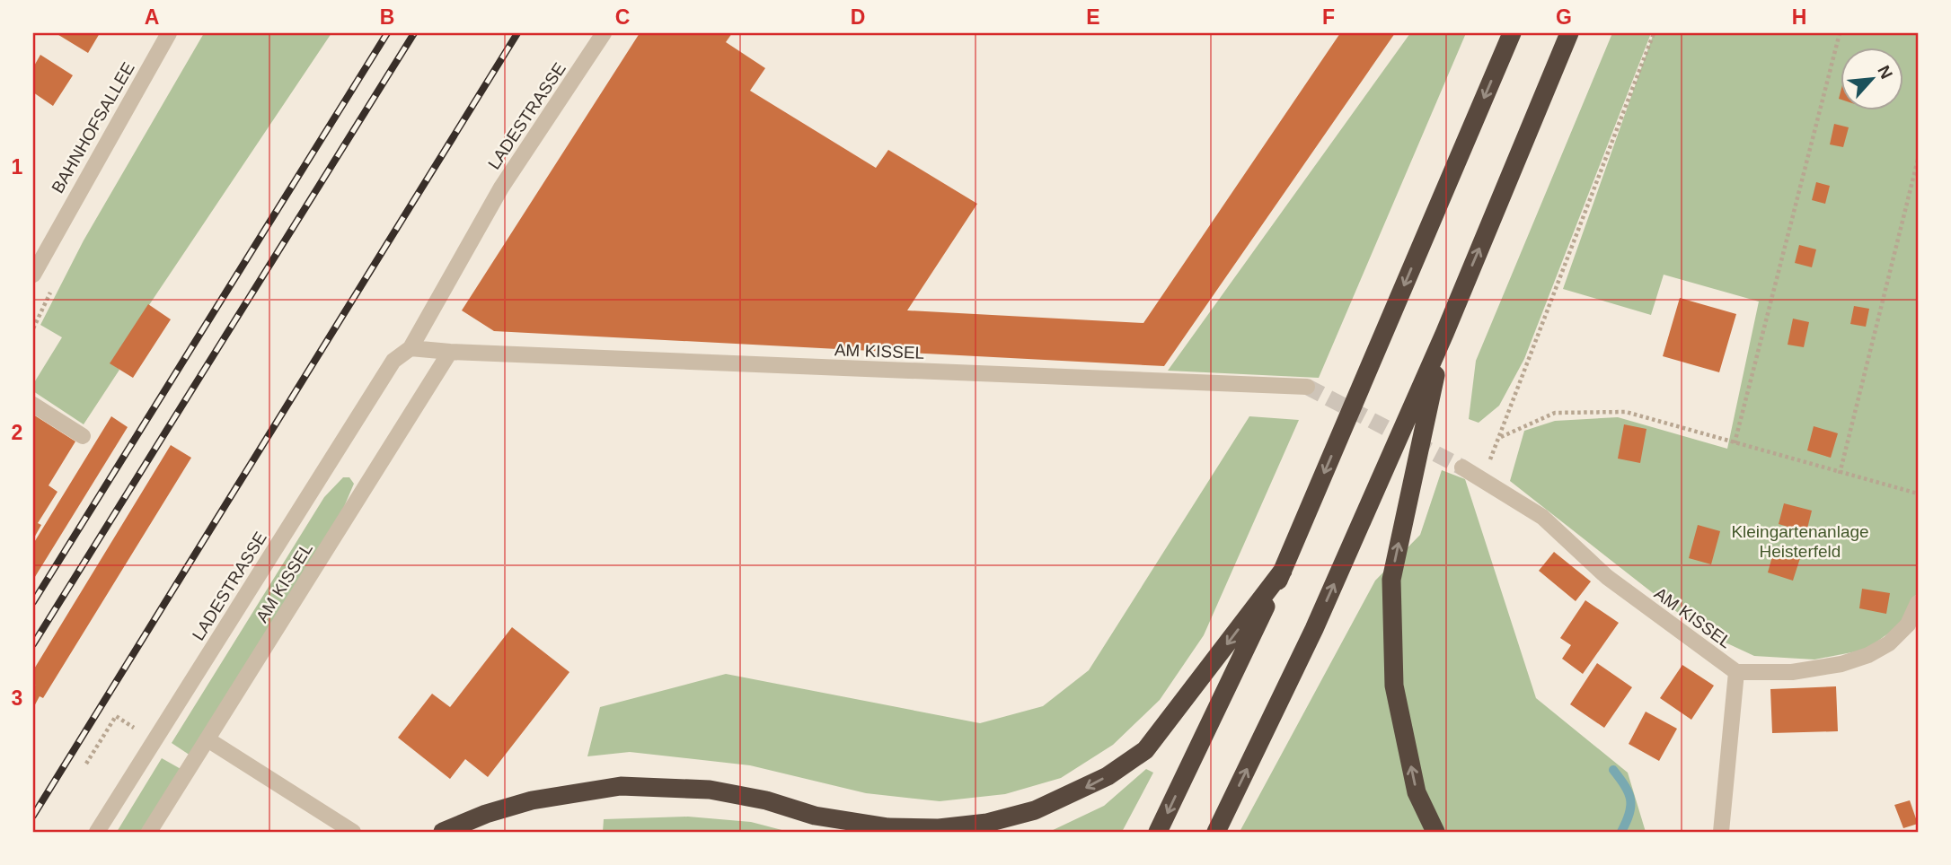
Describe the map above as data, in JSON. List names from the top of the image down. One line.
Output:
{"streets":{"street":["LADESTRASSE","BAHNHOFSALLEE","AM KISSEL"]},"crossings":[["LADESTRASSE","AM KISSEL"]],"parks":["Kleingartenanlage Heisterfeld"],"north":"top right","grid":{"columns":["A","B","C","D","E","F","G","H"],"rows":["1","2","3"]}}
